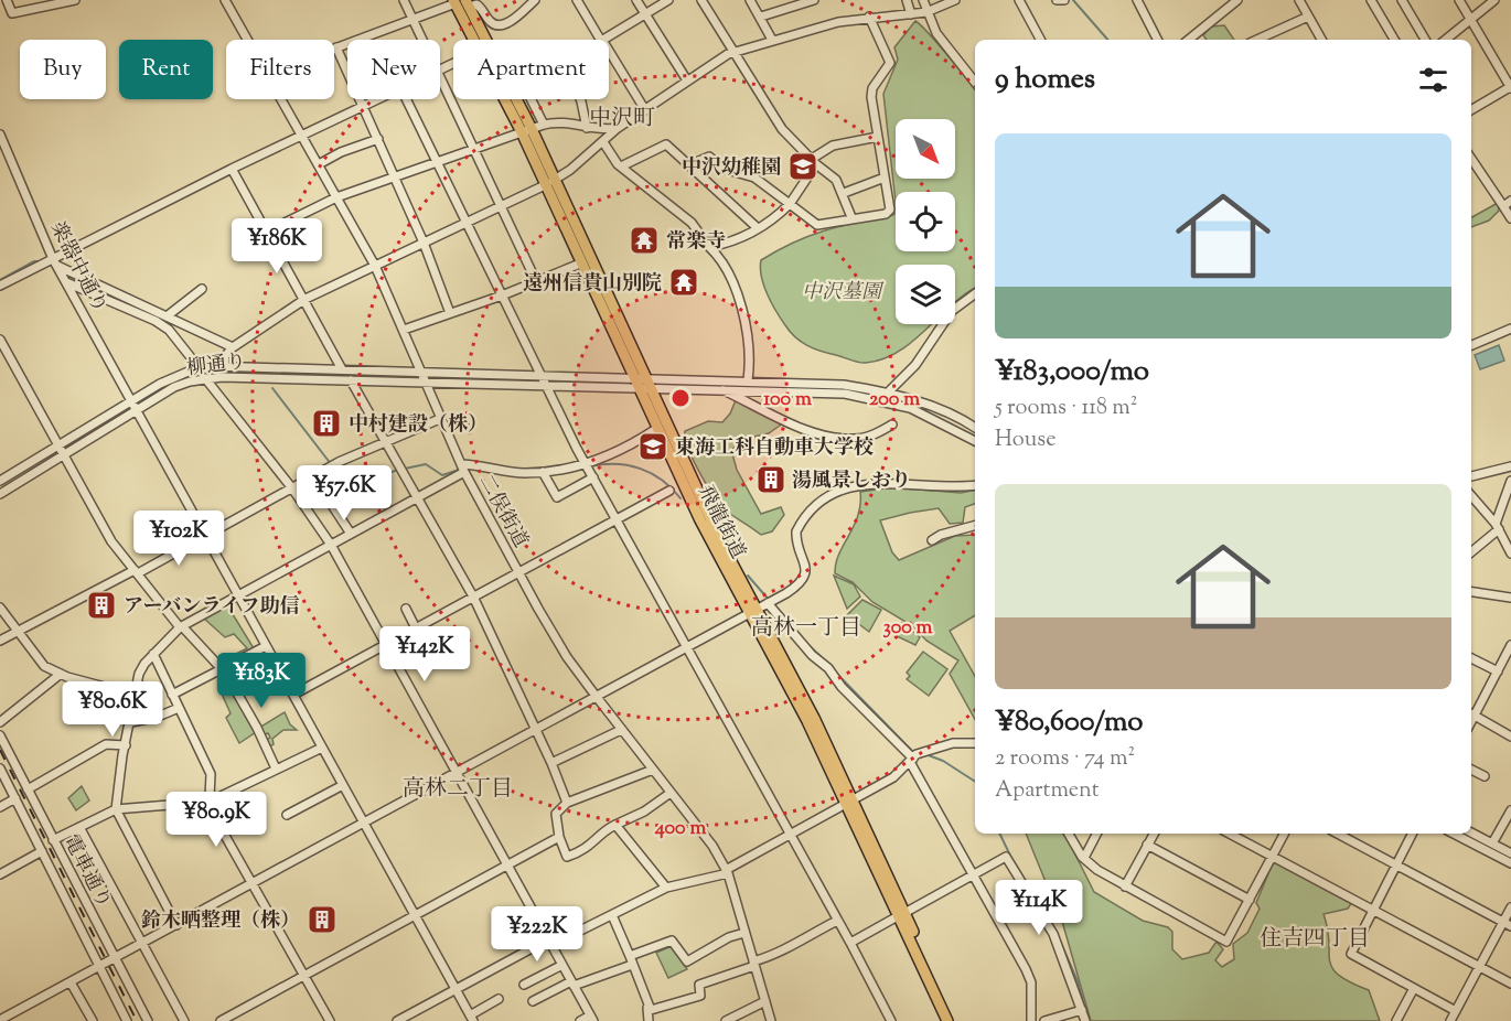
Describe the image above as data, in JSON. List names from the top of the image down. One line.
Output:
{"streets":{"highway":["飛龍街道"],"street":["楽器中通り","柳通り","二俣街道","電車通り"]},"crossings":[["楽器中通り","柳通り"],["柳通り","二俣街道"],["柳通り","飛龍街道"]],"districts":["中沢町","高林一丁目","高林二丁目","住吉四丁目"],"parks":["中沢墓園"],"places":{"school or university":["中沢幼稚園","東海工科自動車大学校"],"temple":["常楽寺","遠州信貴山別院"],"building":["中村建設（株）","湯風景しおり","アーバンライフ助信","鈴木晒整理（株）"]},"north":"bottom right","page":{"chip":["Buy","Rent","Filters","New","Apartment"],"heading":"9 homes","list":[{"name":"¥183,000/mo","note":"5 rooms · 118 m² · House"},{"name":"¥80,600/mo","note":"2 rooms · 74 m² · Apartment"}],"price":["¥186K","¥57.6K","¥102K","¥142K","¥183K","¥80.6K","¥80.9K","¥114K","¥222K"]},"rings":["100 m","200 m","300 m","400 m"]}
